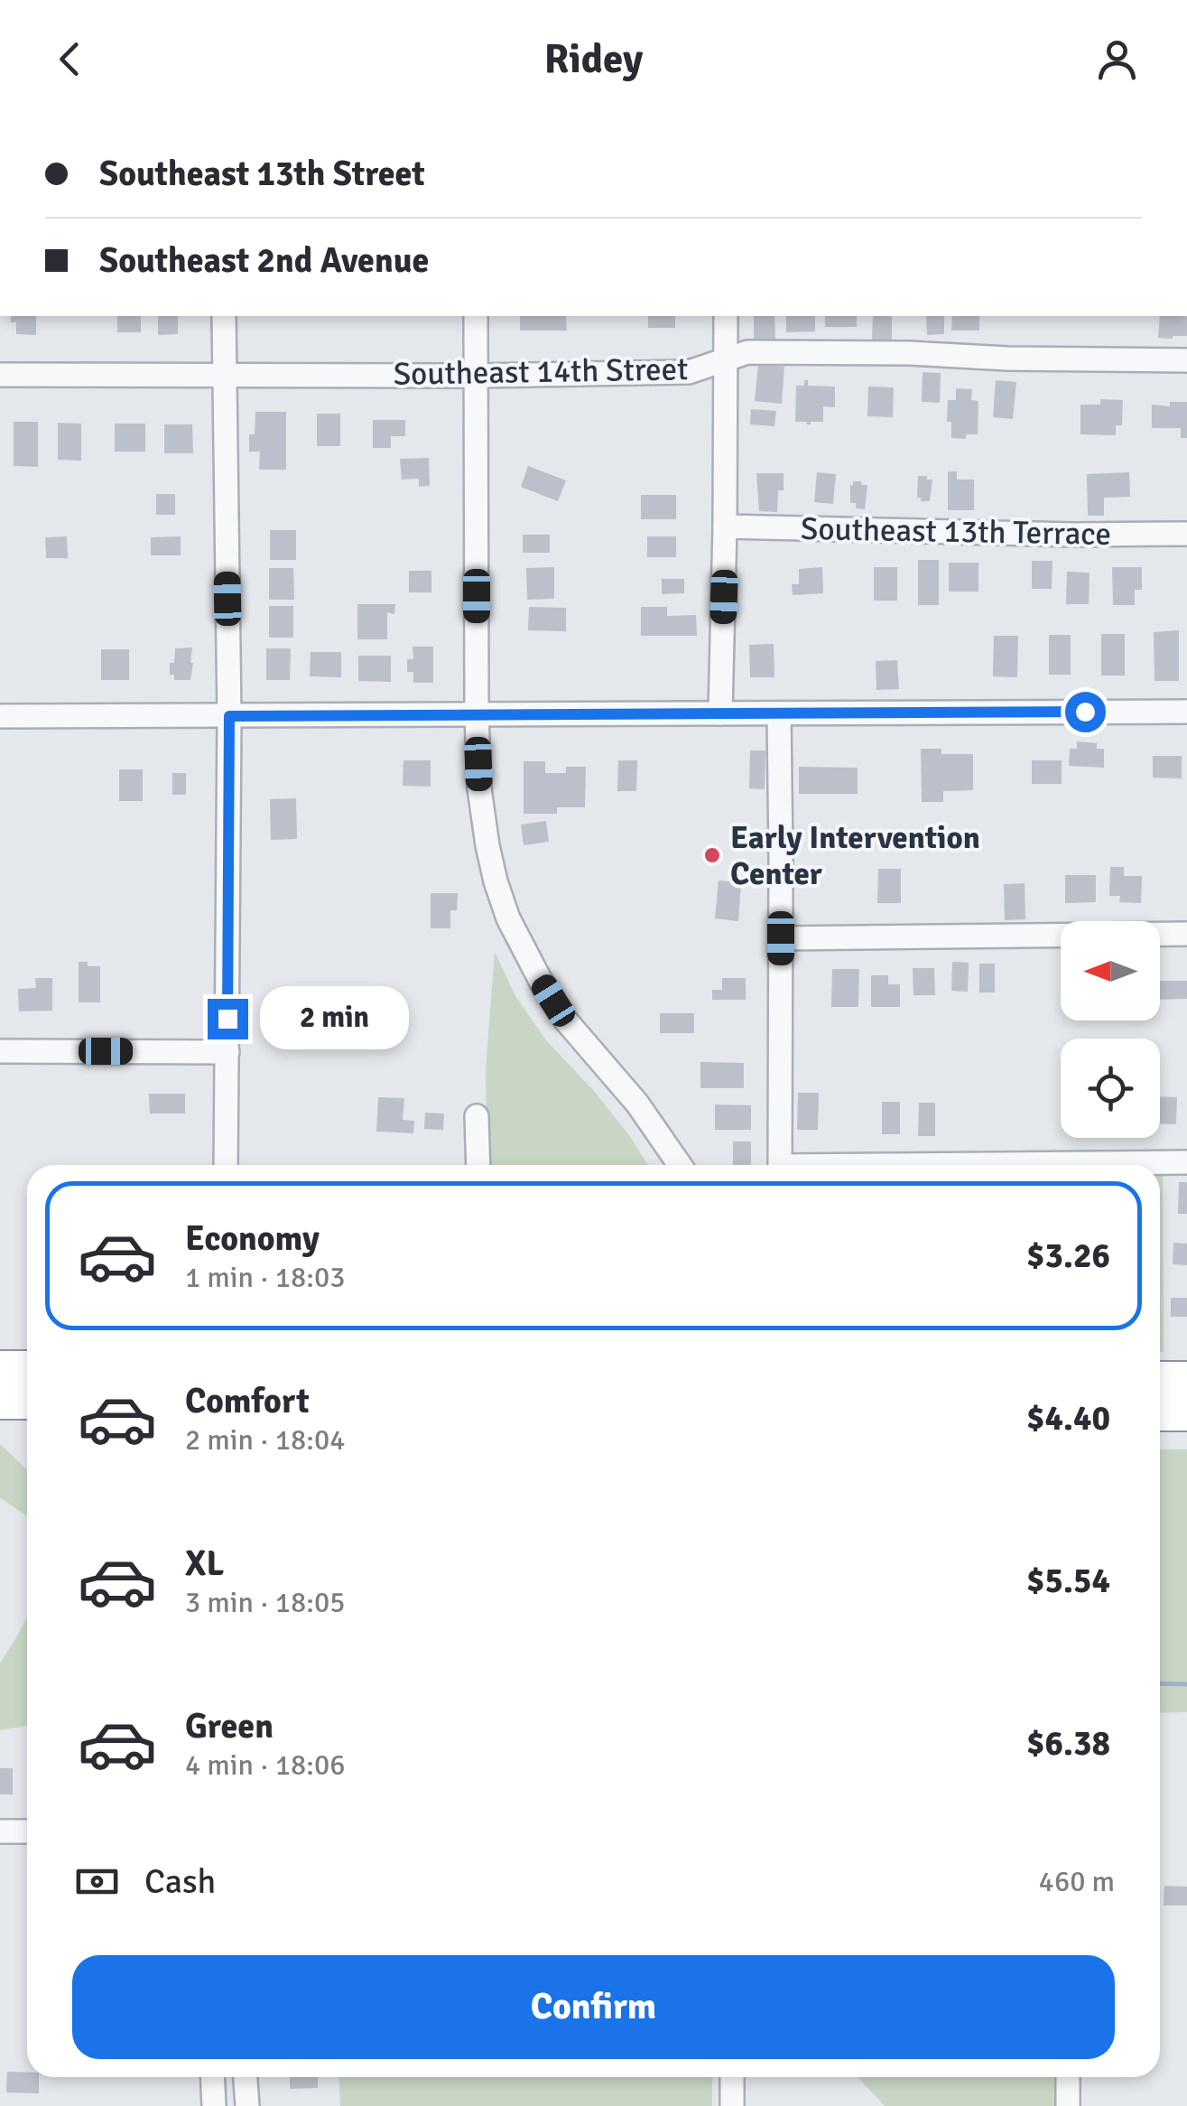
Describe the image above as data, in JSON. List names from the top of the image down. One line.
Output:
{"streets":{"street":["Southeast 14th Street","Southeast 13th Terrace"]},"places":["Early Intervention Center"],"north":"left","page":{"header":"Ridey","banner":["Southeast 13th Street","Southeast 2nd Avenue"],"bubble":"2 min","list":[{"name":"Economy","note":"1 min · 18:03","value":"$3.26"},{"name":"Comfort","note":"2 min · 18:04","value":"$4.40"},{"name":"XL","note":"3 min · 18:05","value":"$5.54"},{"name":"Green","note":"4 min · 18:06","value":"$6.38"}],"pay":["Cash","460 m"],"buttons":"Confirm"}}
